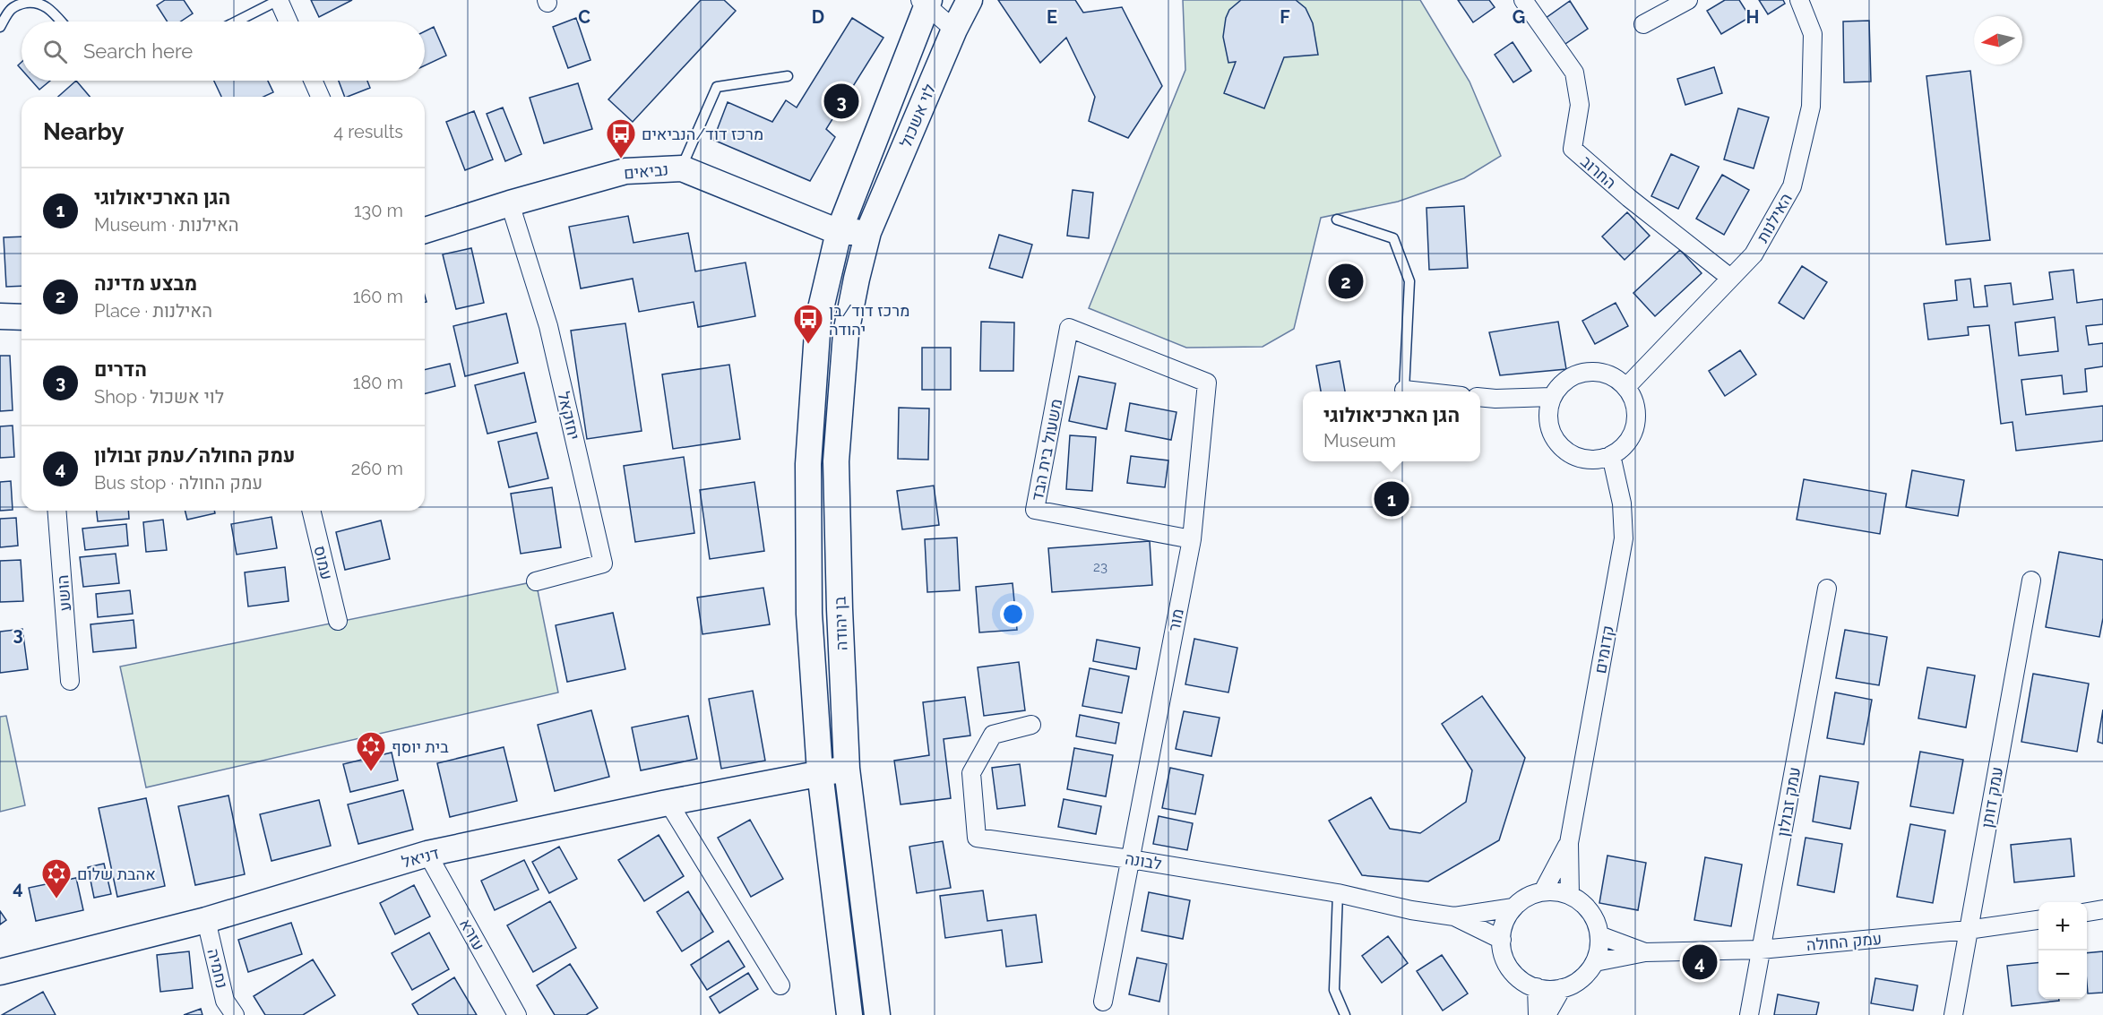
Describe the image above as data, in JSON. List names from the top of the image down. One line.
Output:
{"streets":{"street":["לוי אשכול","נביאים","החרוב","האילנות","יחזקאל","משעול בית הבד","עמוס","הושע","מור","בן יהודה","קדומים","עמק דותן","עמק זבולון","דניאל","לבונה","עזרא","עמק החולה","נחמיה"]},"crossings":[["לוי אשכול","נביאים"],["לוי אשכול","בן יהודה"],["נביאים","יחזקאל"],["נביאים","בן יהודה"],["החרוב","האילנות"],["האילנות","קדומים"],["משעול בית הבד","מור"],["מור","לבונה"],["בן יהודה","דניאל"],["קדומים","לבונה"],["קדומים","עמק החולה"],["עמק דותן","עמק החולה"],["עמק זבולון","עמק החולה"],["דניאל","עזרא"],["דניאל","נחמיה"],["לבונה","עמק החולה"]],"places":{"bus stop":["מרכז דוד/הנביאים","מרכז דוד/בן יהודה"],"synagogue":["בית יוסף","אהבת שלום"]},"house_numbers":["23"],"north":"left","page":{"search":"Search here","pins":["3","2","1","4"],"heading":["Nearby","4 results"],"list":[{"mark":"1","name":"הגן הארכיאולוגי","note":"Museum · האילנות","value":"130 m"},{"mark":"2","name":"מבצע מדינה","note":"Place · האילנות","value":"160 m"},{"mark":"3","name":"הדרים","note":"Shop · לוי אשכול","value":"180 m"},{"mark":"4","name":"עמק החולה/עמק זבולון","note":"Bus stop · עמק החולה","value":"260 m"}],"popup":["הגן הארכיאולוגי","Museum"],"map_buttons":["+","−"]},"grid":{"columns":["C","D","E","F","G","H"],"rows":["3","4"]}}
